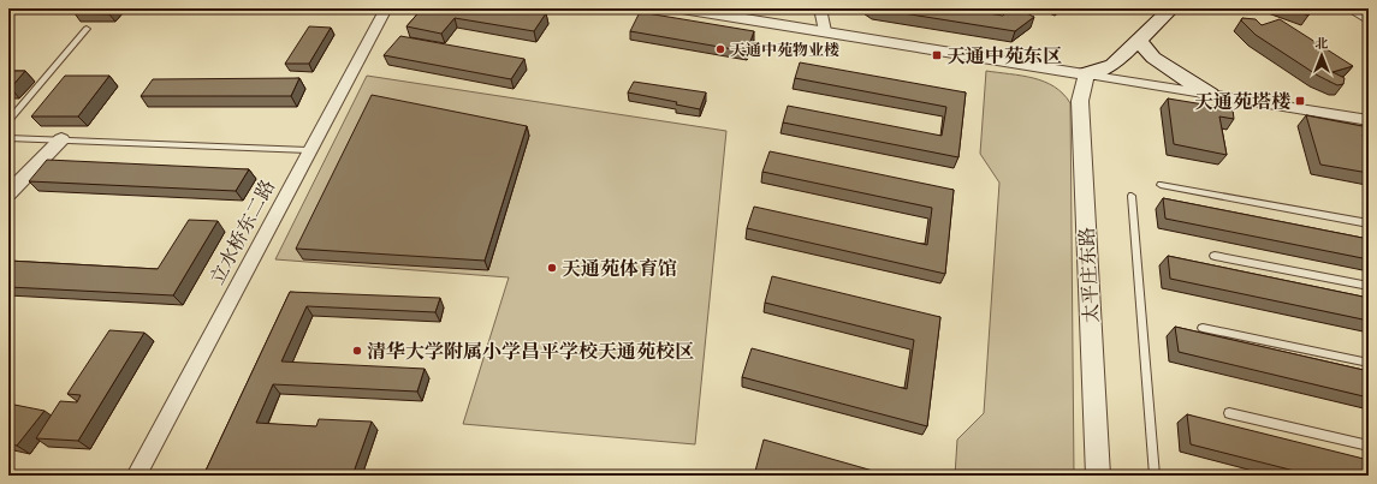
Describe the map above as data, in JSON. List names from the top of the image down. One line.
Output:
{"streets":{"street":["立水桥东二路","太平庄东路"]},"places":{"other":["天通中苑物业楼","天通苑体育馆","清华大学附属小学昌平学校天通苑校区"],"transit":["天通中苑东区","天通苑塔楼"]},"north":"top"}
